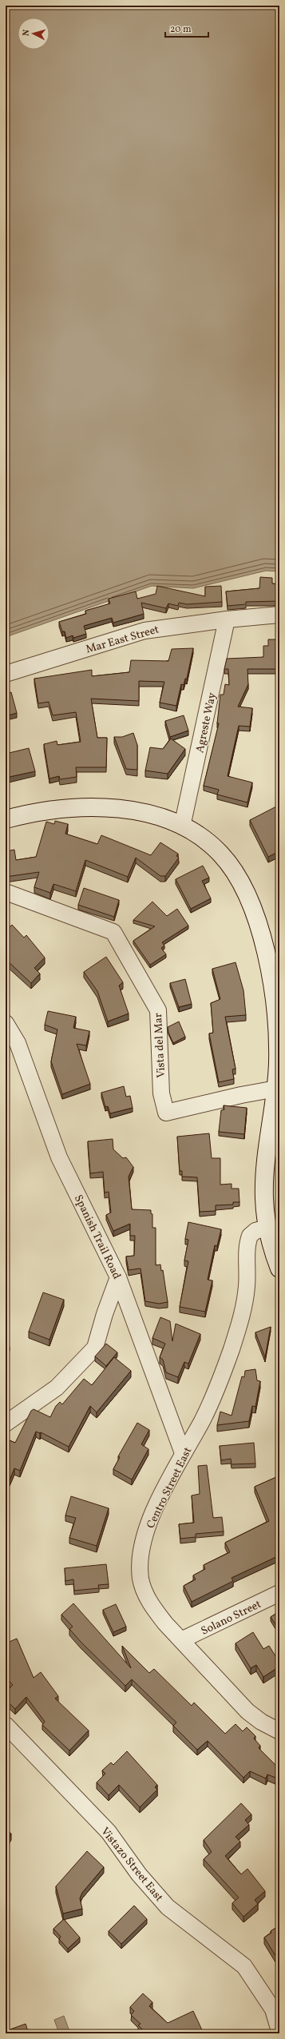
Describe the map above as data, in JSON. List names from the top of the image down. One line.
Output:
{"streets":{"street":["Mar East Street","Agreste Way","Vista del Mar","Spanish Trail Road","Centro Street East","Solano Street","Vistazo Street East"]},"crossings":[["Mar East Street","Agreste Way"],["Spanish Trail Road","Centro Street East"],["Centro Street East","Solano Street"]],"scale_bar":"20 m","north":"left"}
